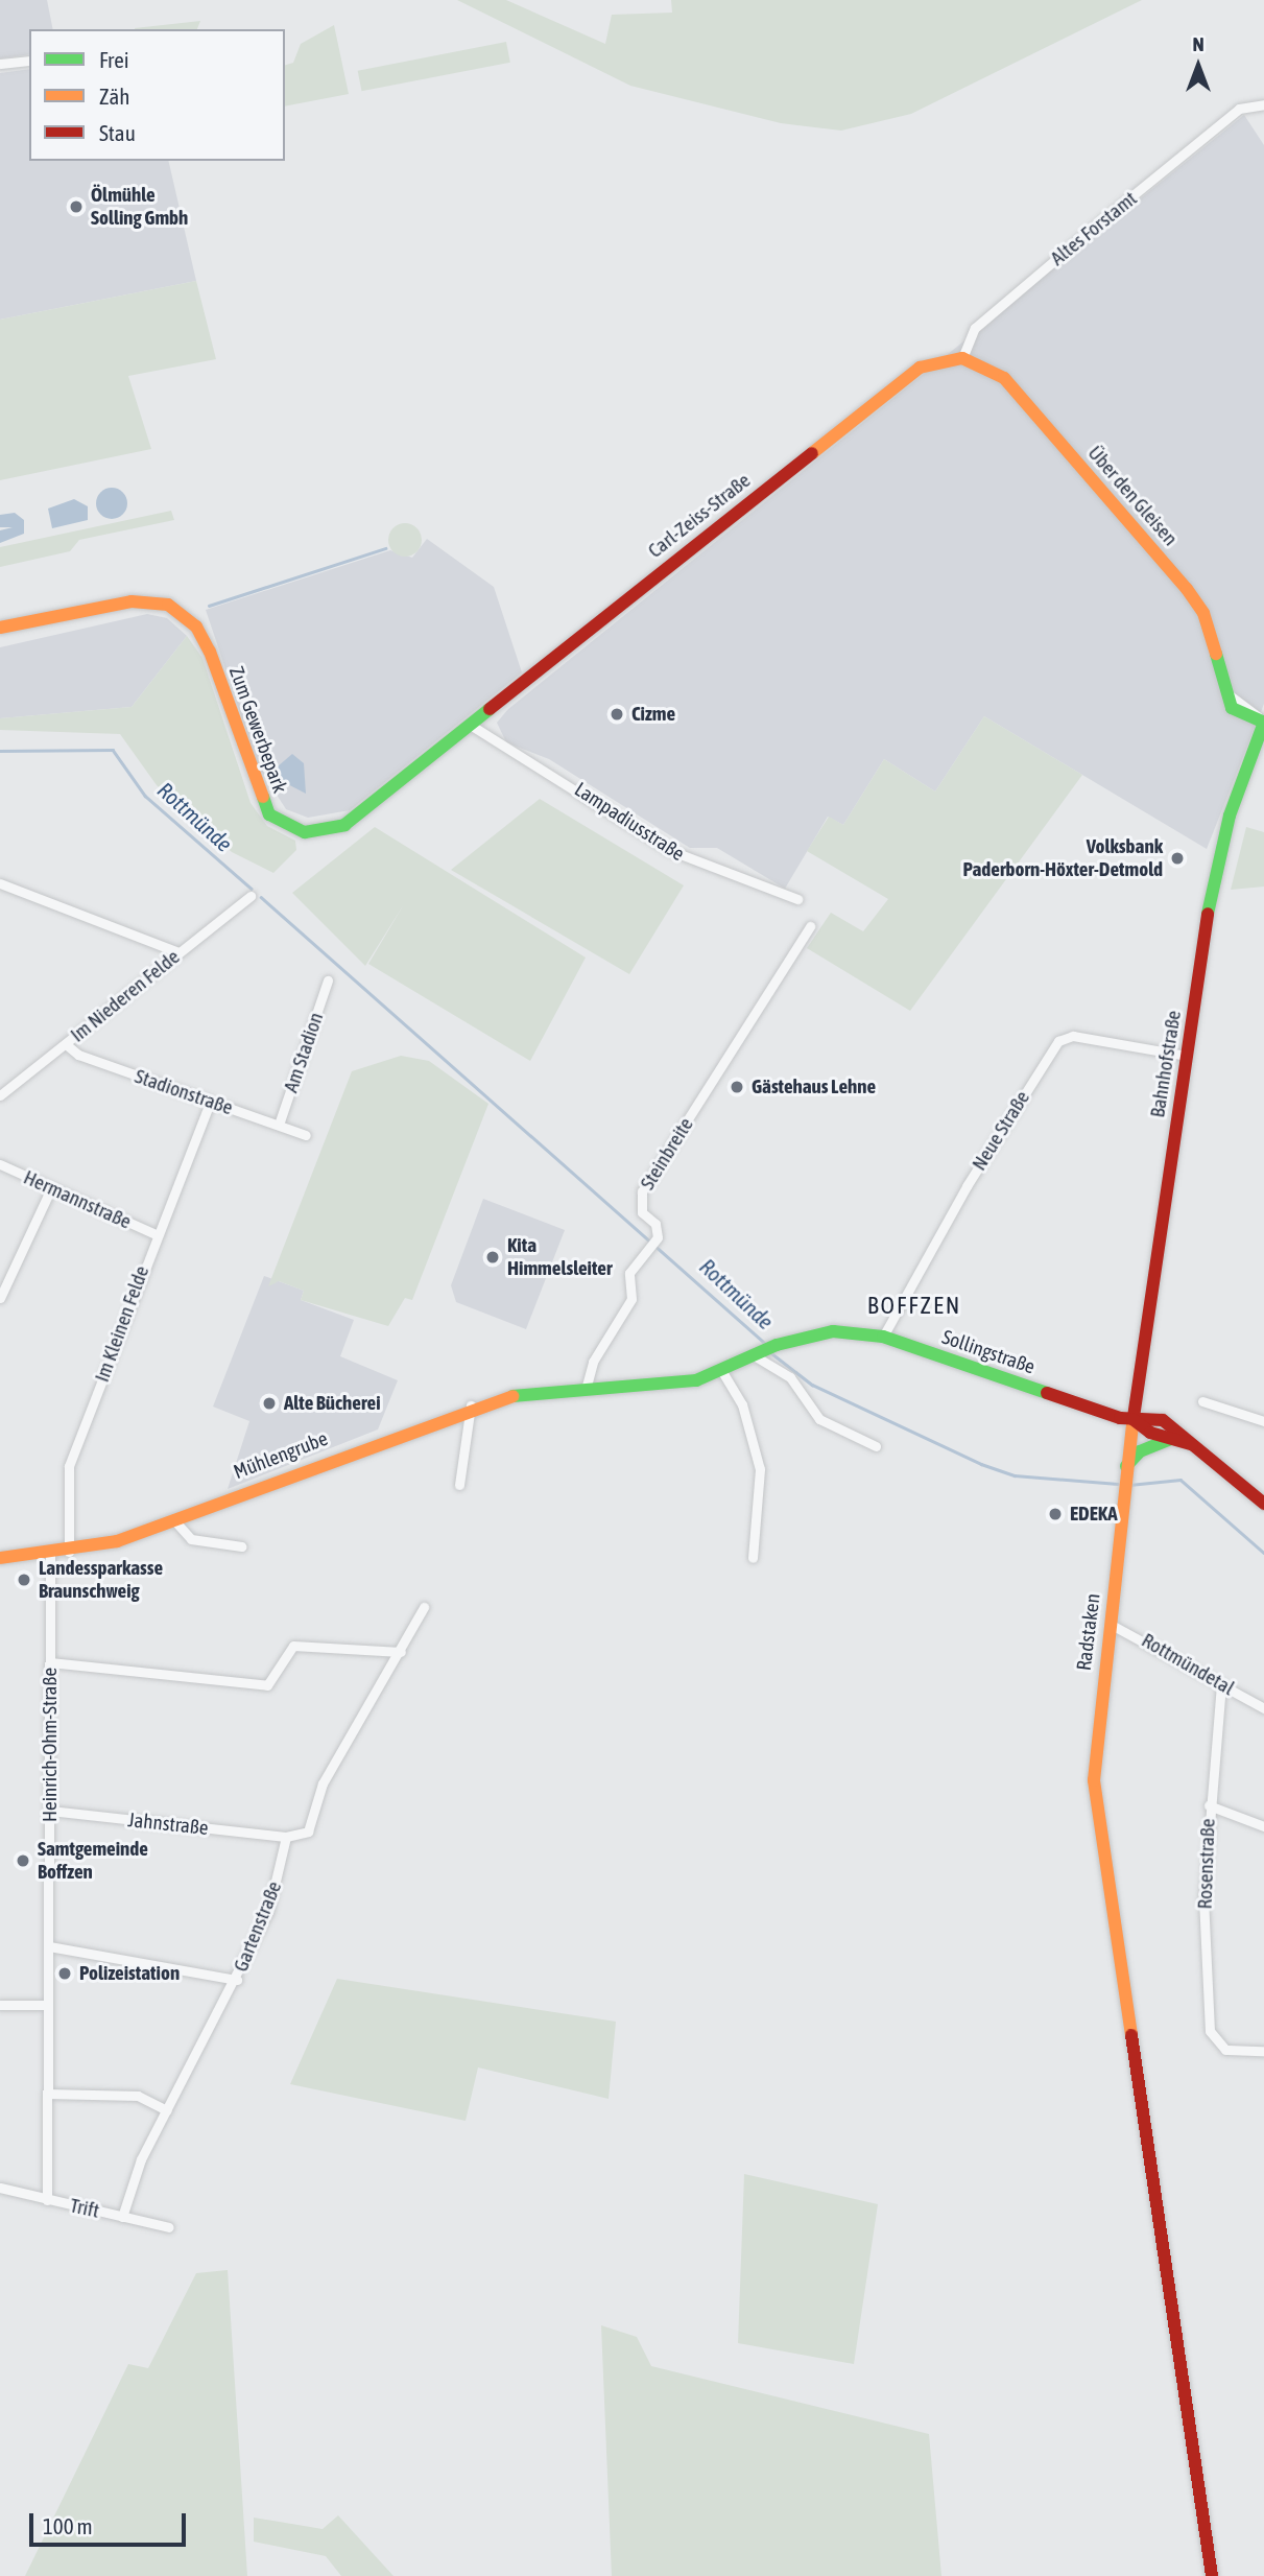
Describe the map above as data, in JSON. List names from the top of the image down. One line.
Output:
{"streets":{"street":["Altes Forstamt","Über den Gleisen","Carl-Zeiss-Straße","Zum Gewerbepark","Lampadiusstraße","Im Niederen Felde","Am Stadion","Bahnhofstraße","Stadionstraße","Neue Straße","Steinbreite","Hermannstraße","Im Kleinen Felde","Sollingstraße","Mühlengrube","Radstaken","Rottmündetal","Heinrich-Ohm-Straße","Jahnstraße","Rosenstraße","Gartenstraße","Trift"]},"crossings":[["Altes Forstamt","Über den Gleisen"],["Altes Forstamt","Carl-Zeiss-Straße"],["Über den Gleisen","Carl-Zeiss-Straße"],["Über den Gleisen","Bahnhofstraße"],["Carl-Zeiss-Straße","Zum Gewerbepark"],["Carl-Zeiss-Straße","Lampadiusstraße"],["Zum Gewerbepark","Lampadiusstraße"],["Im Niederen Felde","Stadionstraße"],["Am Stadion","Stadionstraße"],["Bahnhofstraße","Neue Straße"],["Bahnhofstraße","Sollingstraße"],["Bahnhofstraße","Radstaken"],["Stadionstraße","Im Kleinen Felde"],["Neue Straße","Sollingstraße"],["Steinbreite","Mühlengrube"],["Hermannstraße","Im Kleinen Felde"],["Im Kleinen Felde","Mühlengrube"],["Sollingstraße","Mühlengrube"],["Sollingstraße","Radstaken"],["Mühlengrube","Heinrich-Ohm-Straße"],["Radstaken","Rottmündetal"],["Rottmündetal","Rosenstraße"],["Heinrich-Ohm-Straße","Jahnstraße"],["Heinrich-Ohm-Straße","Trift"],["Jahnstraße","Gartenstraße"],["Gartenstraße","Trift"]],"districts":["BOFFZEN"],"water":["Rottmünde"],"places":["Ölmühle Solling Gmbh","Cizme","Volksbank Paderborn-Höxter-Detmold","Gästehaus Lehne","Kita Himmelsleiter","Alte Bücherei","EDEKA","Landessparkasse Braunschweig","Samtgemeinde Boffzen","Polizeistation"],"legend":["Frei","Zäh","Stau"],"scale_bar":"100 m","north":"top"}
